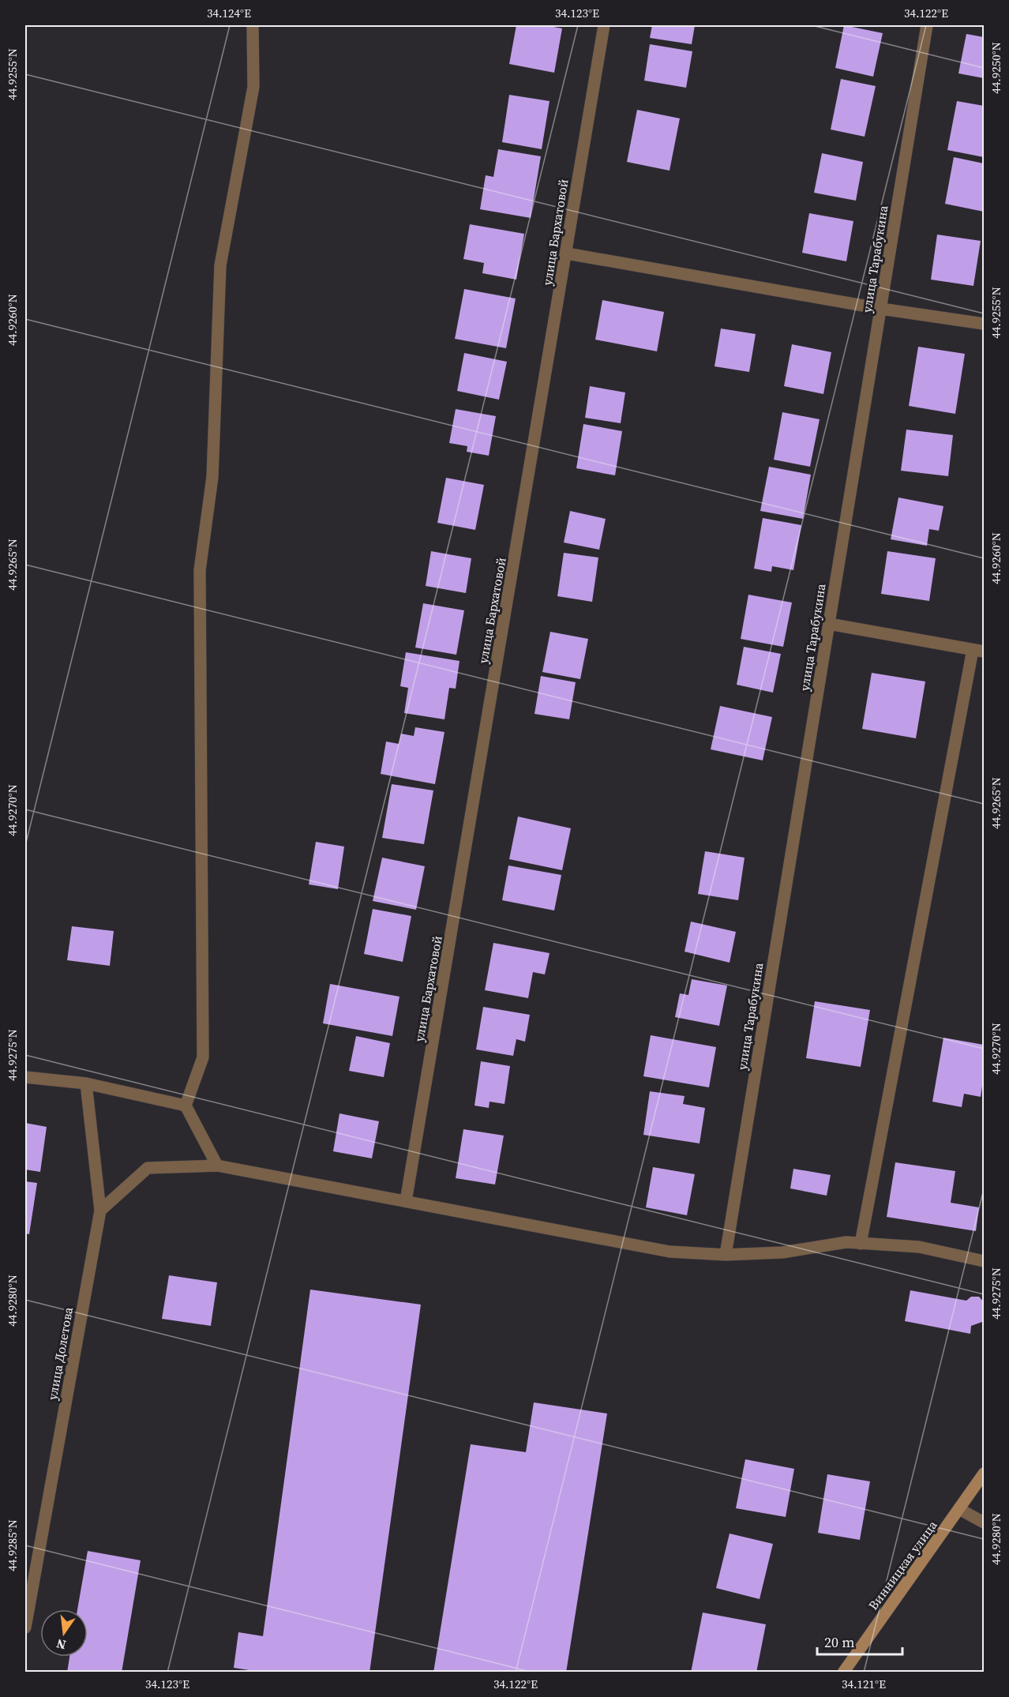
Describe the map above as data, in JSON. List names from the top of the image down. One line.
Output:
{"streets":{"main road":["Винницкая улица"],"street":["улица Бархатовой","улица Тарабукина","улица Долетова"]},"scale_bar":"20 m","north":"bottom","coordinates":["34.124°E","34.123°E","34.122°E","44.9250°N","44.9255°N","44.9260°N","44.9265°N","44.9270°N","44.9275°N","44.9280°N","44.9285°N","34.121°E"]}
